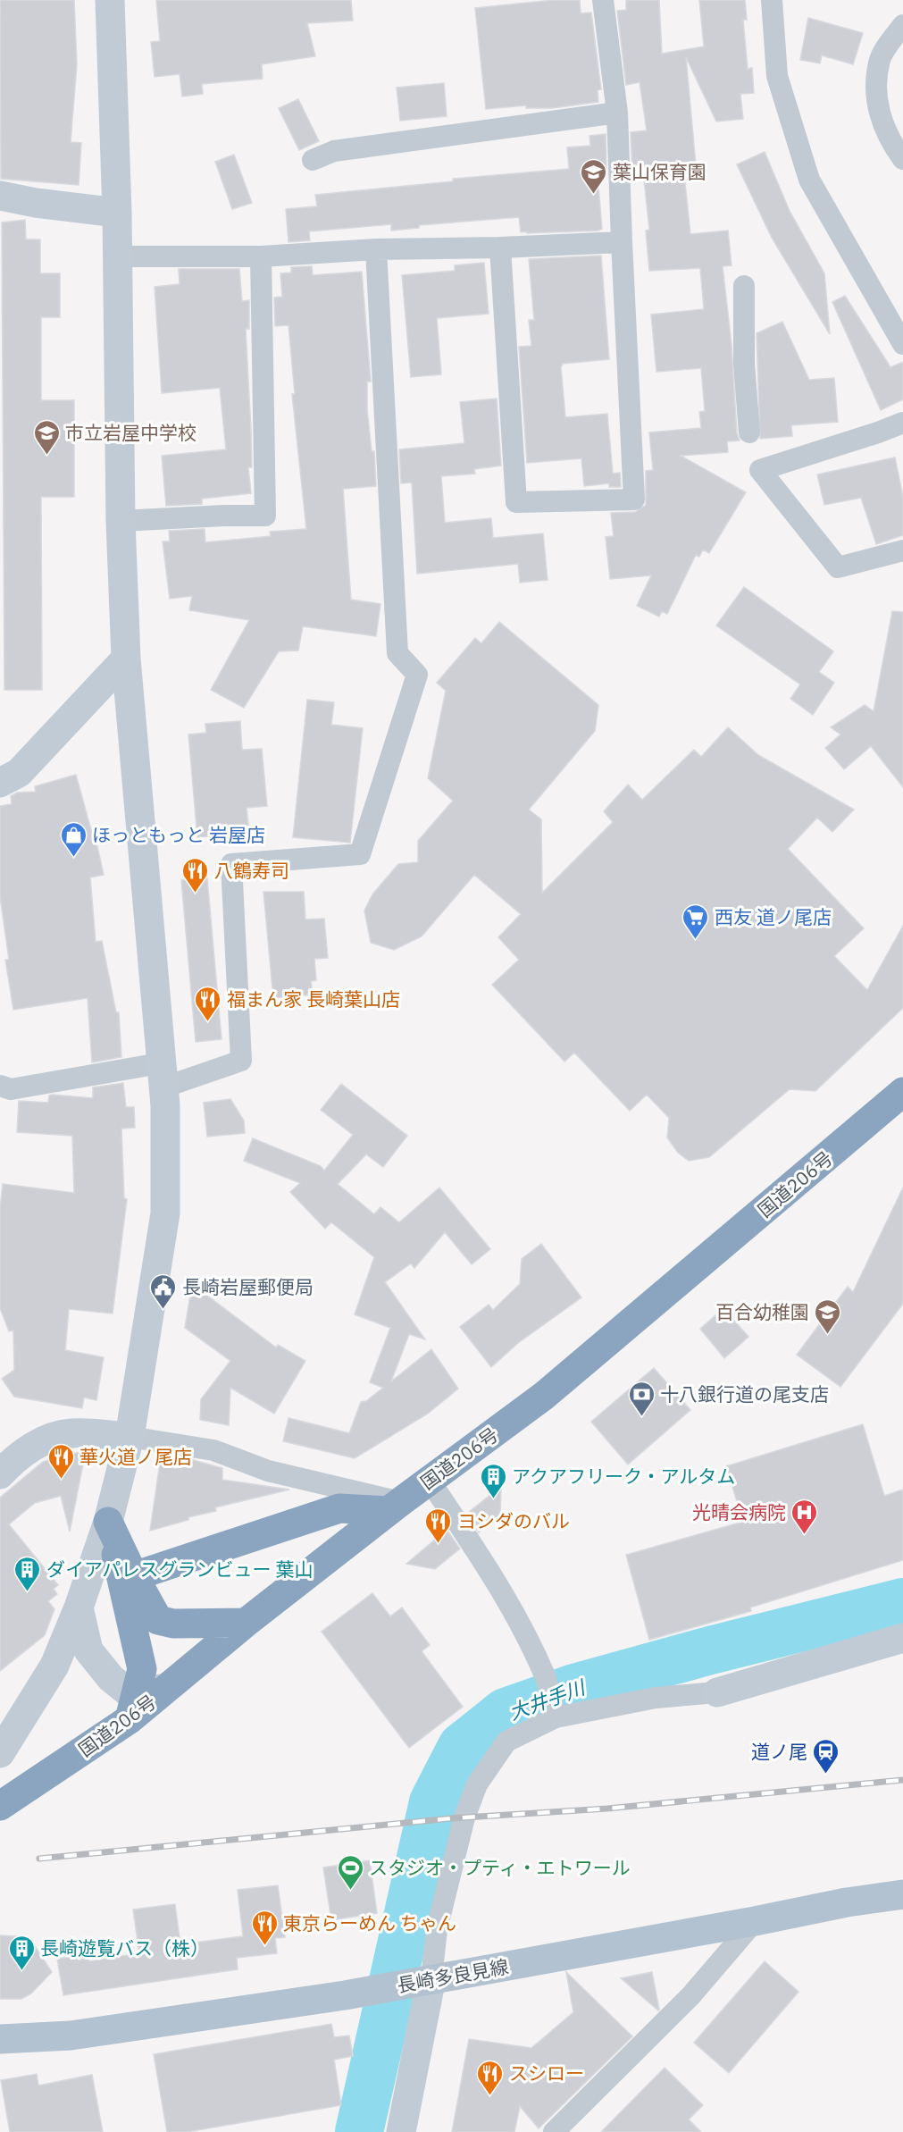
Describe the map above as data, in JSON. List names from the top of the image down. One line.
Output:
{"streets":{"highway":["国道206号"],"main road":["長崎多良見線"]},"water":["大井手川"],"places":{"school or university":["葉山保育園","市立岩屋中学校","百合幼稚園"],"shop":["ほっともっと 岩屋店"],"restaurant":["八鶴寿司","福まん家 長崎葉山店","華火道ノ尾店","ヨシダのバル","東京らーめん ちゃん","スシロー"],"supermarket":["西友 道ノ尾店"],"public building":["長崎岩屋郵便局"],"bank":["十八銀行道の尾支店"],"building":["アクアフリーク・アルタム","ダイアパレスグランビュー 葉山","長崎遊覧バス（株）"],"hospital":["光晴会病院"],"station":["道ノ尾"],"sports":["スタジオ・プティ・エトワール"]}}
